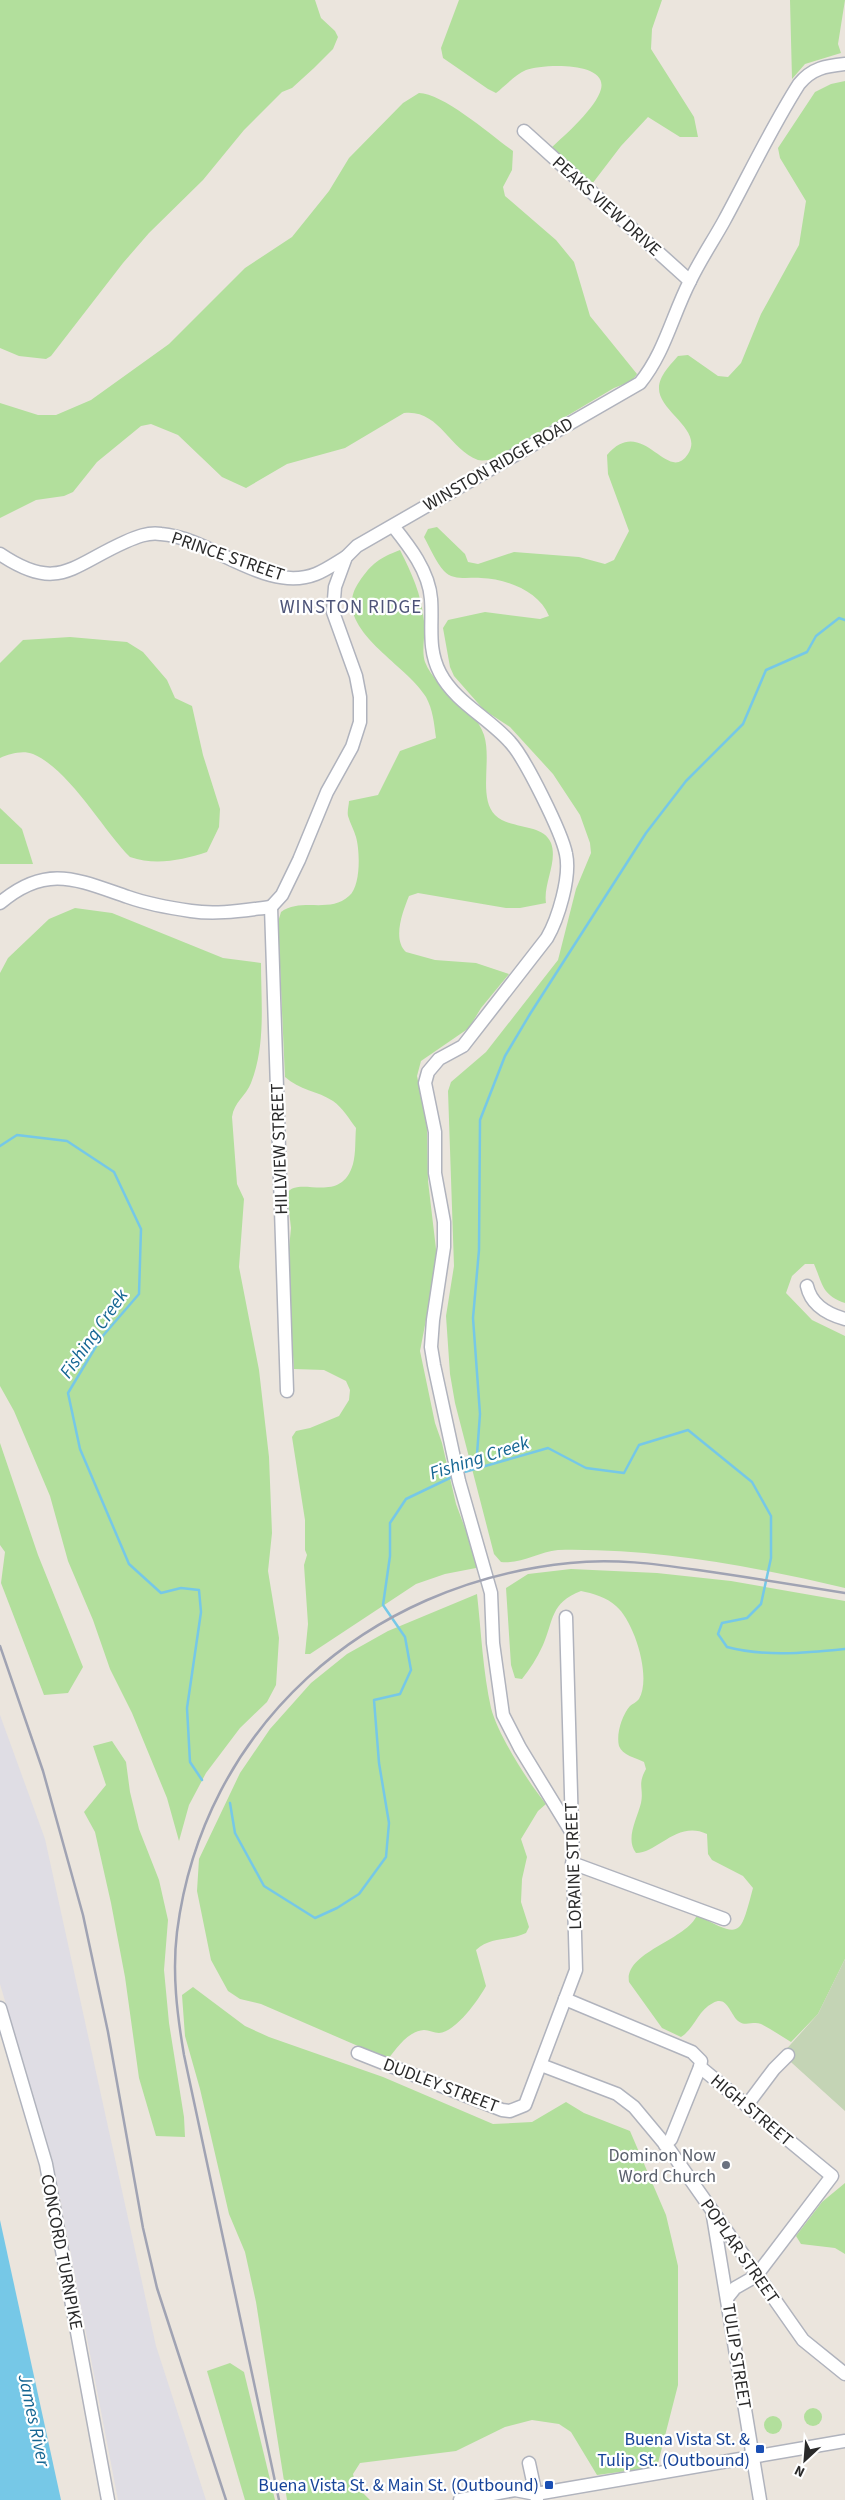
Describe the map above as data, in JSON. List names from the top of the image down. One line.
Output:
{"streets":{"street":["PEAKS VIEW DRIVE","WINSTON RIDGE ROAD","PRINCE STREET","HILLVIEW STREET","LORAINE STREET","DUDLEY STREET","HIGH STREET","POPLAR STREET","CONCORD TURNPIKE","TULIP STREET"]},"crossings":[["PEAKS VIEW DRIVE","WINSTON RIDGE ROAD"],["WINSTON RIDGE ROAD","PRINCE STREET"],["LORAINE STREET","DUDLEY STREET"],["LORAINE STREET","HIGH STREET"],["LORAINE STREET","POPLAR STREET"],["HIGH STREET","POPLAR STREET"],["POPLAR STREET","TULIP STREET"]],"districts":["WINSTON RIDGE"],"water":["Fishing Creek","James River"],"places":{"other":["Dominon Now Word Church"],"transit":["Buena Vista St. & Tulip St. (Outbound)","Buena Vista St. & Main St. (Outbound)"]},"north":"bottom left"}
